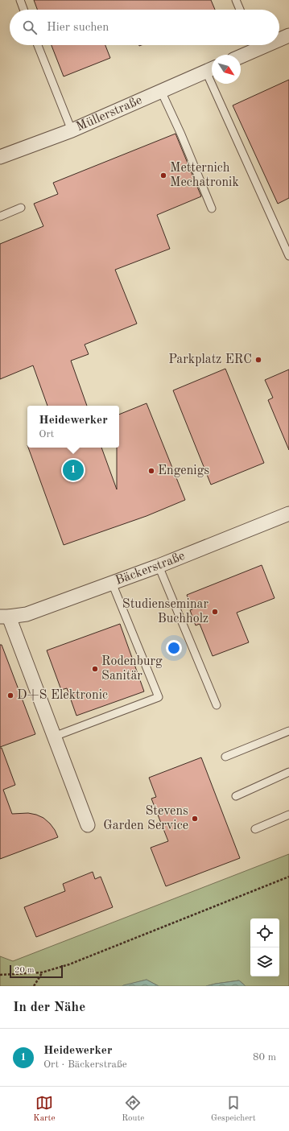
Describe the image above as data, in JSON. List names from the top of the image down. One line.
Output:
{"streets":{"street":["Müllerstraße","Bäckerstraße"]},"places":["Metternich Mechatronik","Parkplatz ERC","Engenigs","Studienseminar Buchholz","Rodenburg Sanitär","D+S Elektronic","Stevens Garden Service"],"scale_bar":"20 m","north":"bottom right","page":{"search":"Hier suchen","popup":["Heidewerker","Ort"],"pins":"1","scale":"20 m","heading":"In der Nähe","list":[{"mark":"1","name":"Heidewerker","note":"Ort · Bäckerstraße","value":"80 m"}],"nav":["Karte","Route","Gespeichert"]}}
